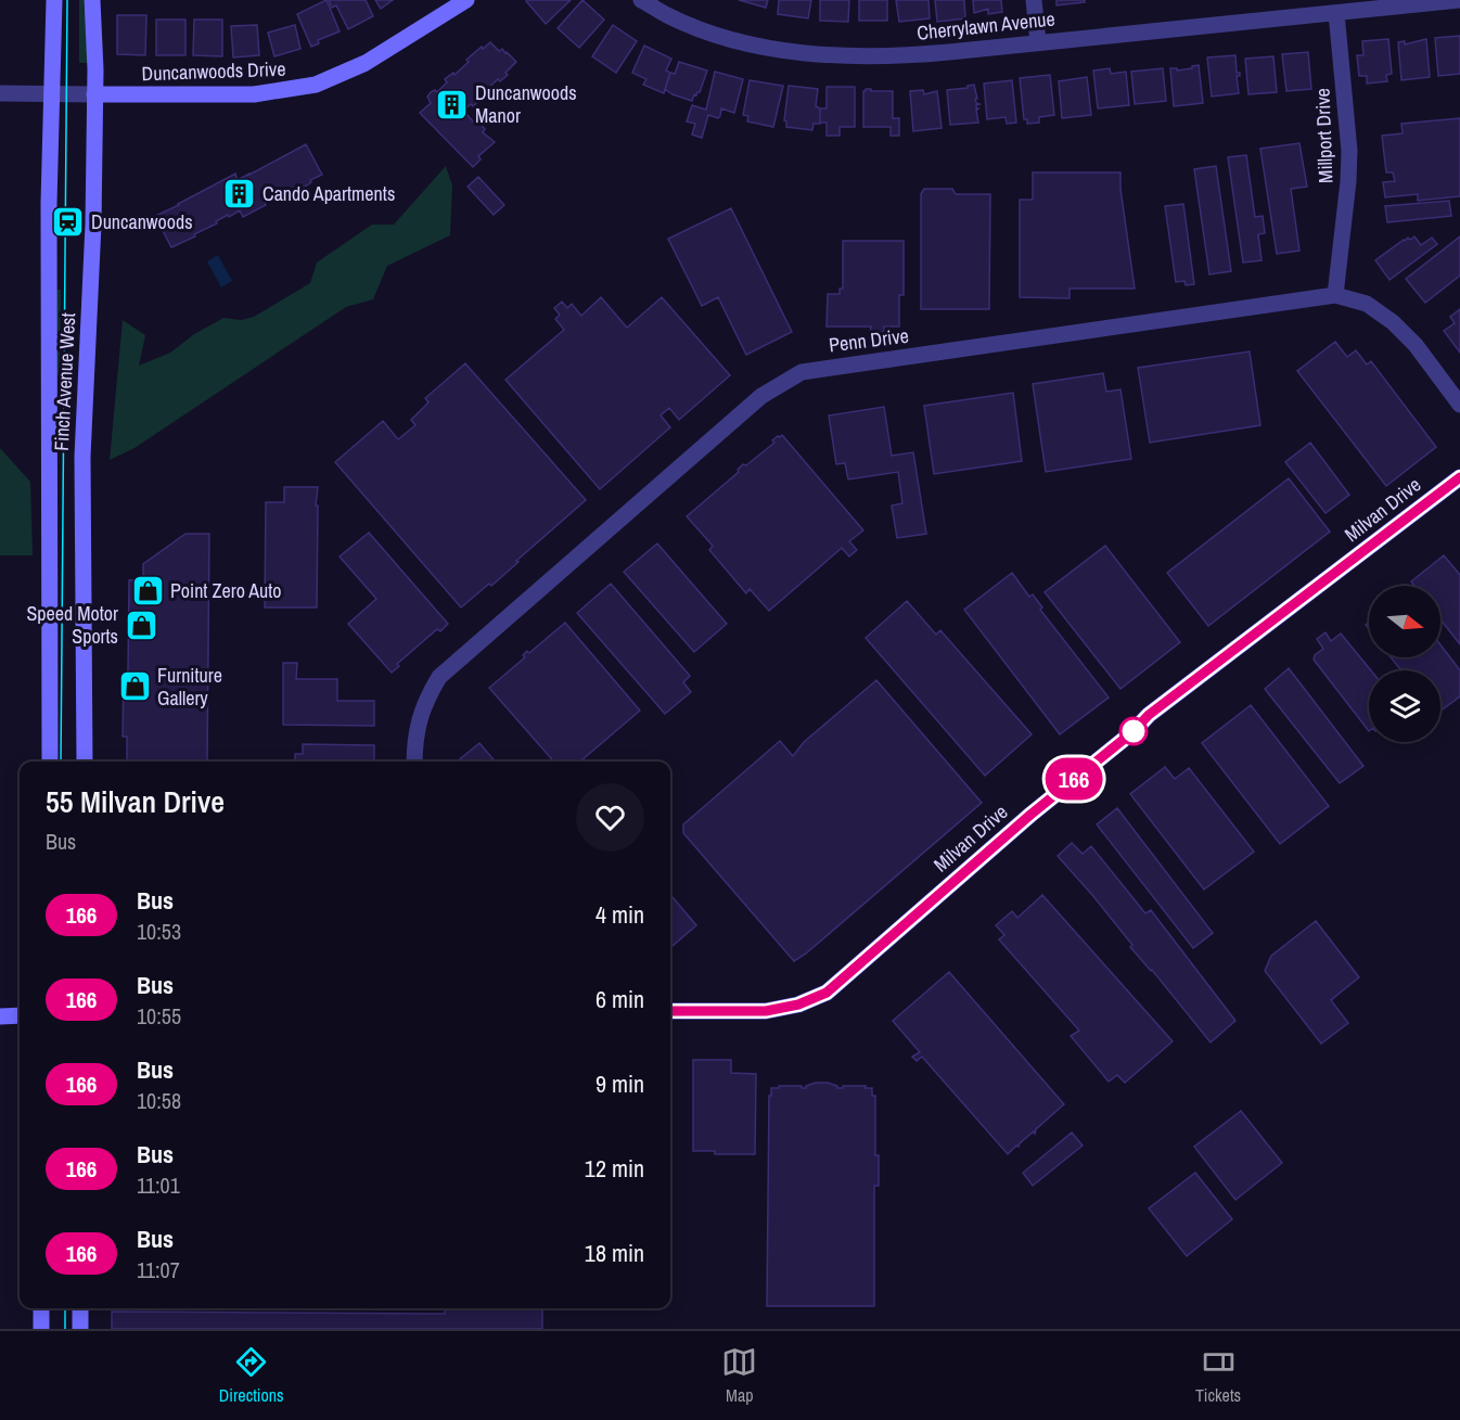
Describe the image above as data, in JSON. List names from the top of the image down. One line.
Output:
{"streets":{"main road":["Duncanwoods Drive","Finch Avenue West","Milvan Drive"],"street":["Cherrylawn Avenue","Millport Drive","Penn Drive"]},"crossings":[["Cherrylawn Avenue","Millport Drive"],["Duncanwoods Drive","Finch Avenue West"],["Millport Drive","Penn Drive"]],"places":{"building":["Duncanwoods Manor","Cando Apartments"],"station":["Duncanwoods"],"shop":["Point Zero Auto","Speed Motor Sports","Furniture Gallery"]},"lines":["bus line 166"],"north":"right","page":{"on_map":"166","heading":["55 Milvan Drive","Bus"],"list":[{"mark":"166","name":"Bus","note":"10:53","value":"4 min"},{"mark":"166","name":"Bus","note":"10:55","value":"6 min"},{"mark":"166","name":"Bus","note":"10:58","value":"9 min"},{"mark":"166","name":"Bus","note":"11:01","value":"12 min"},{"mark":"166","name":"Bus","note":"11:07","value":"18 min"}],"tabs":["Directions","Map","Tickets"]}}
